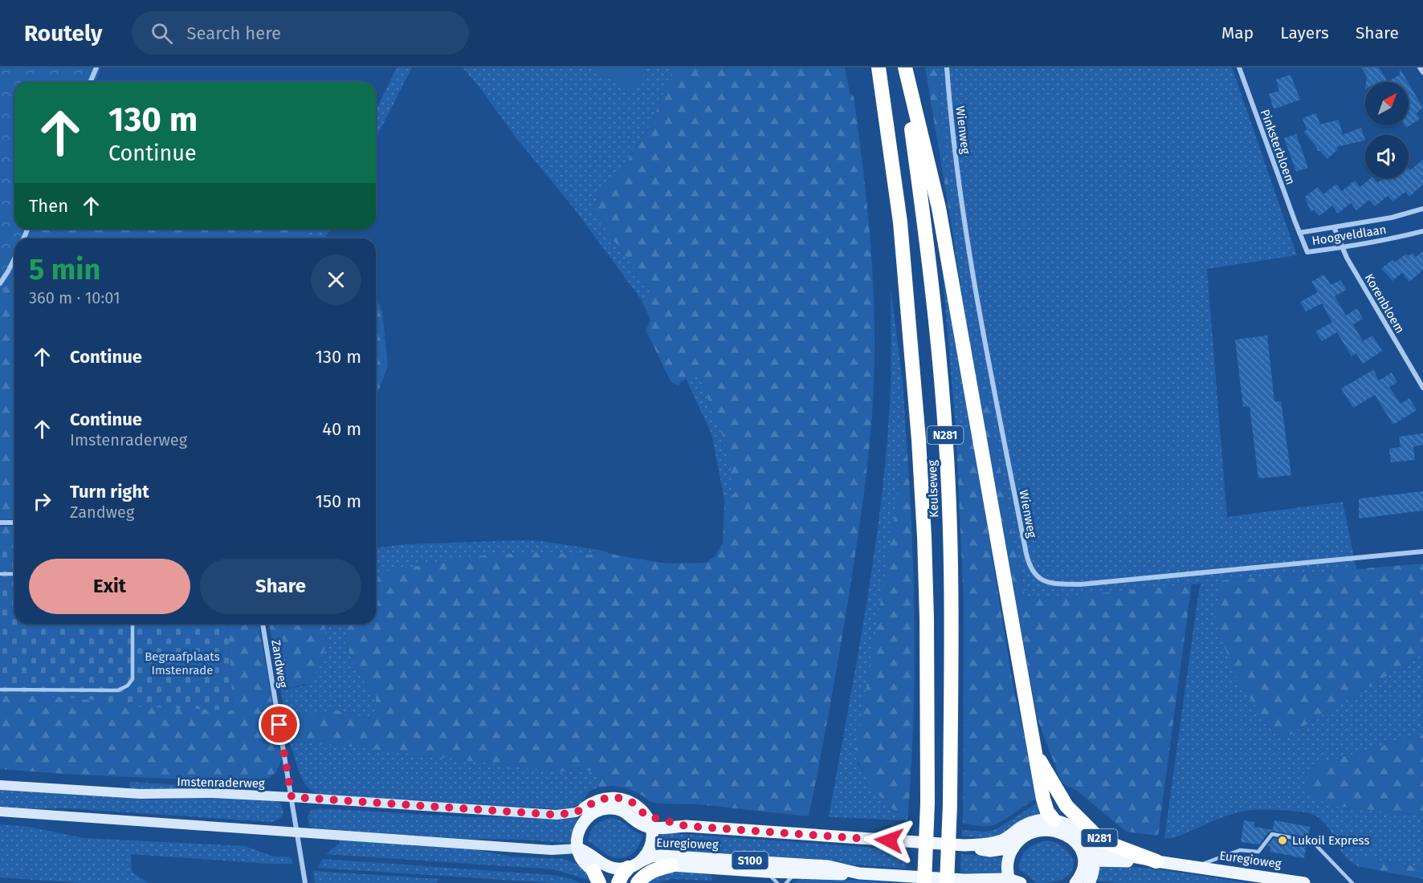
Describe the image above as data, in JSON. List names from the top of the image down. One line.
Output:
{"streets":{"highway":["N281","Keulseweg"],"main road":["Euregioweg","S100"],"street":["Wienweg","Pinksterbloem","Hoogveldlaan","Korenbloem","Zandweg","Imstenraderweg"]},"crossings":[["Pinksterbloem","Hoogveldlaan"],["Hoogveldlaan","Korenbloem"],["N281","Keulseweg"],["N281","Euregioweg"],["Zandweg","Imstenraderweg"],["Euregioweg","S100"]],"parks":["Begraafplaats Imstenrade"],"places":["Lukoil Express"],"north":"top right","page":{"header":"Routely","search":"Search here","nav":["Map","Layers","Share"],"turn":["130 m","Continue"],"then":"Then","heading":["5 min","360 m · 10:01"],"list":[{"name":"Continue","value":"130 m"},{"name":"Continue","note":"Imstenraderweg","value":"40 m"},{"name":"Turn right","note":"Zandweg","value":"150 m"}],"buttons":["Exit","Share"]}}
